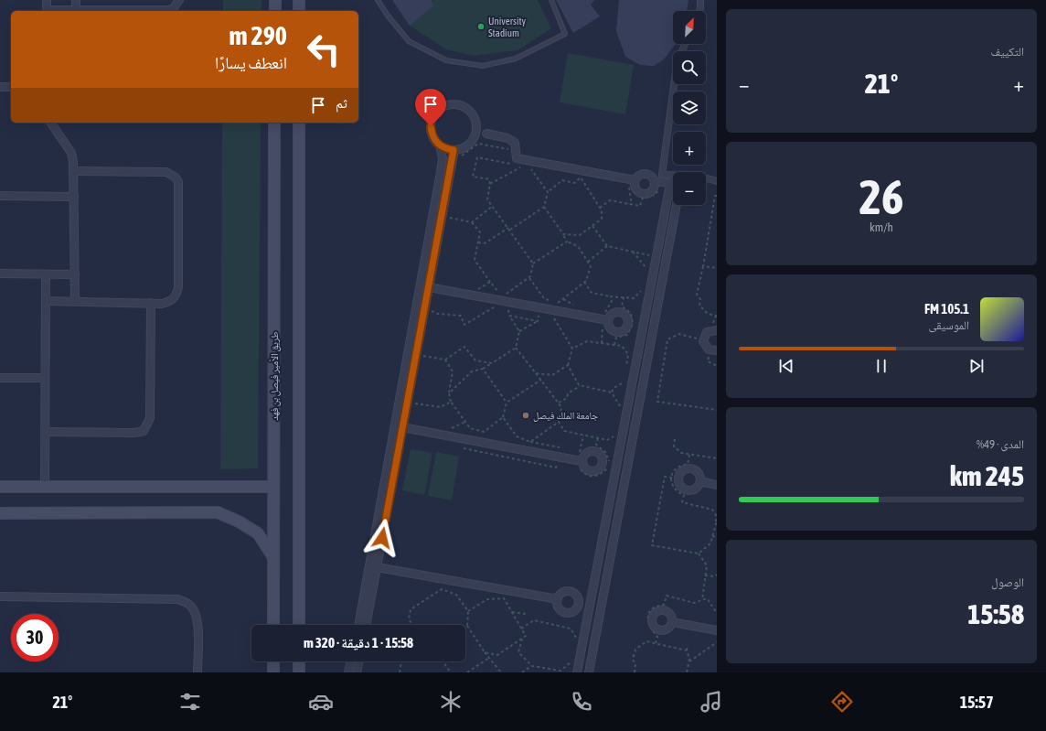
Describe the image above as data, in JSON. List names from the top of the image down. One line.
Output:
{"streets":{"main road":["طريق الأمير فيصل بن فهد"]},"places":["University Stadium","جامعة الملك فيصل"],"north":"top right","page":{"tile":["التكييف",["26","km/h"],["المدى · 49%","245 km"],["الوصول","15:58"]],"map_buttons":["+","−"],"turn":["290 m","انعطف يسارًا"],"heat":["−","21°","+"],"then":"ثم","song":["105.1 FM","الموسيقى"],"limit":"30","trip":"15:58 · 1 دقيقة · 320 m","tabs":["15:57","21°"]}}
